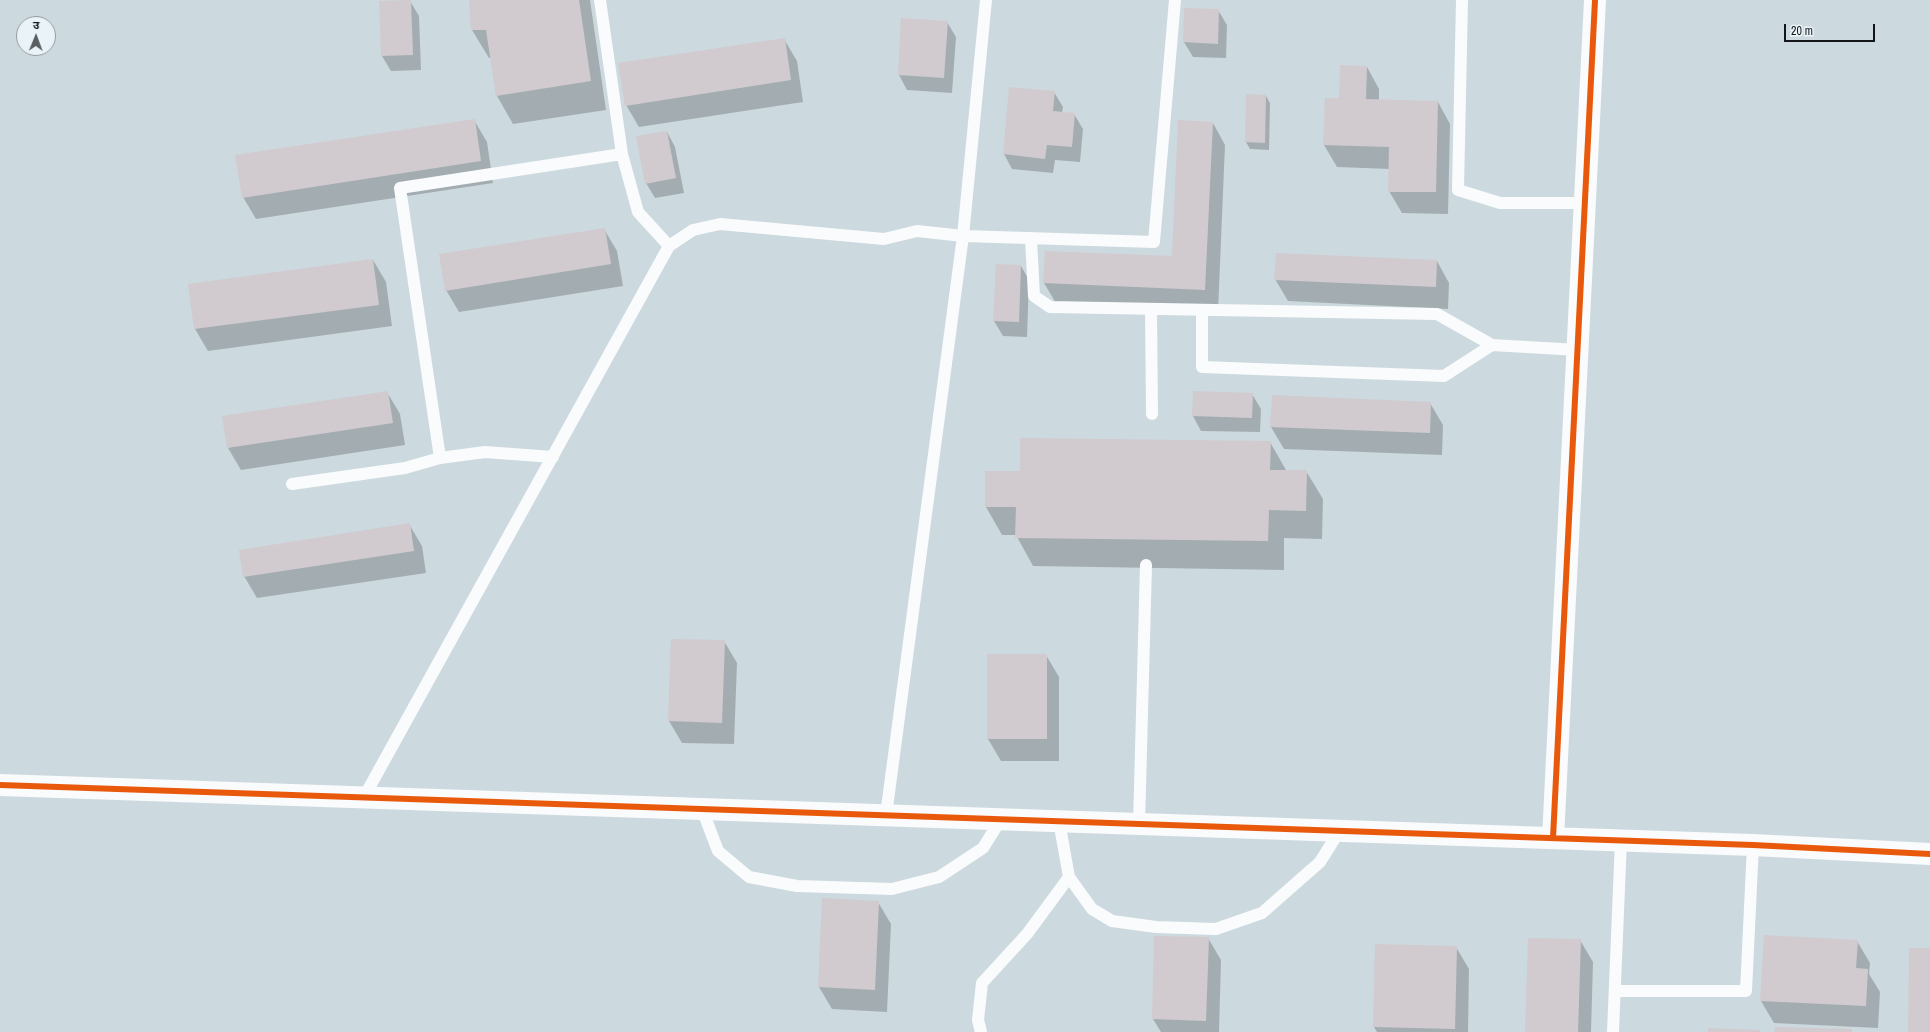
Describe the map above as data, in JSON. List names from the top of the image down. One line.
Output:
{"scale_bar":"20 m","north":"top"}
